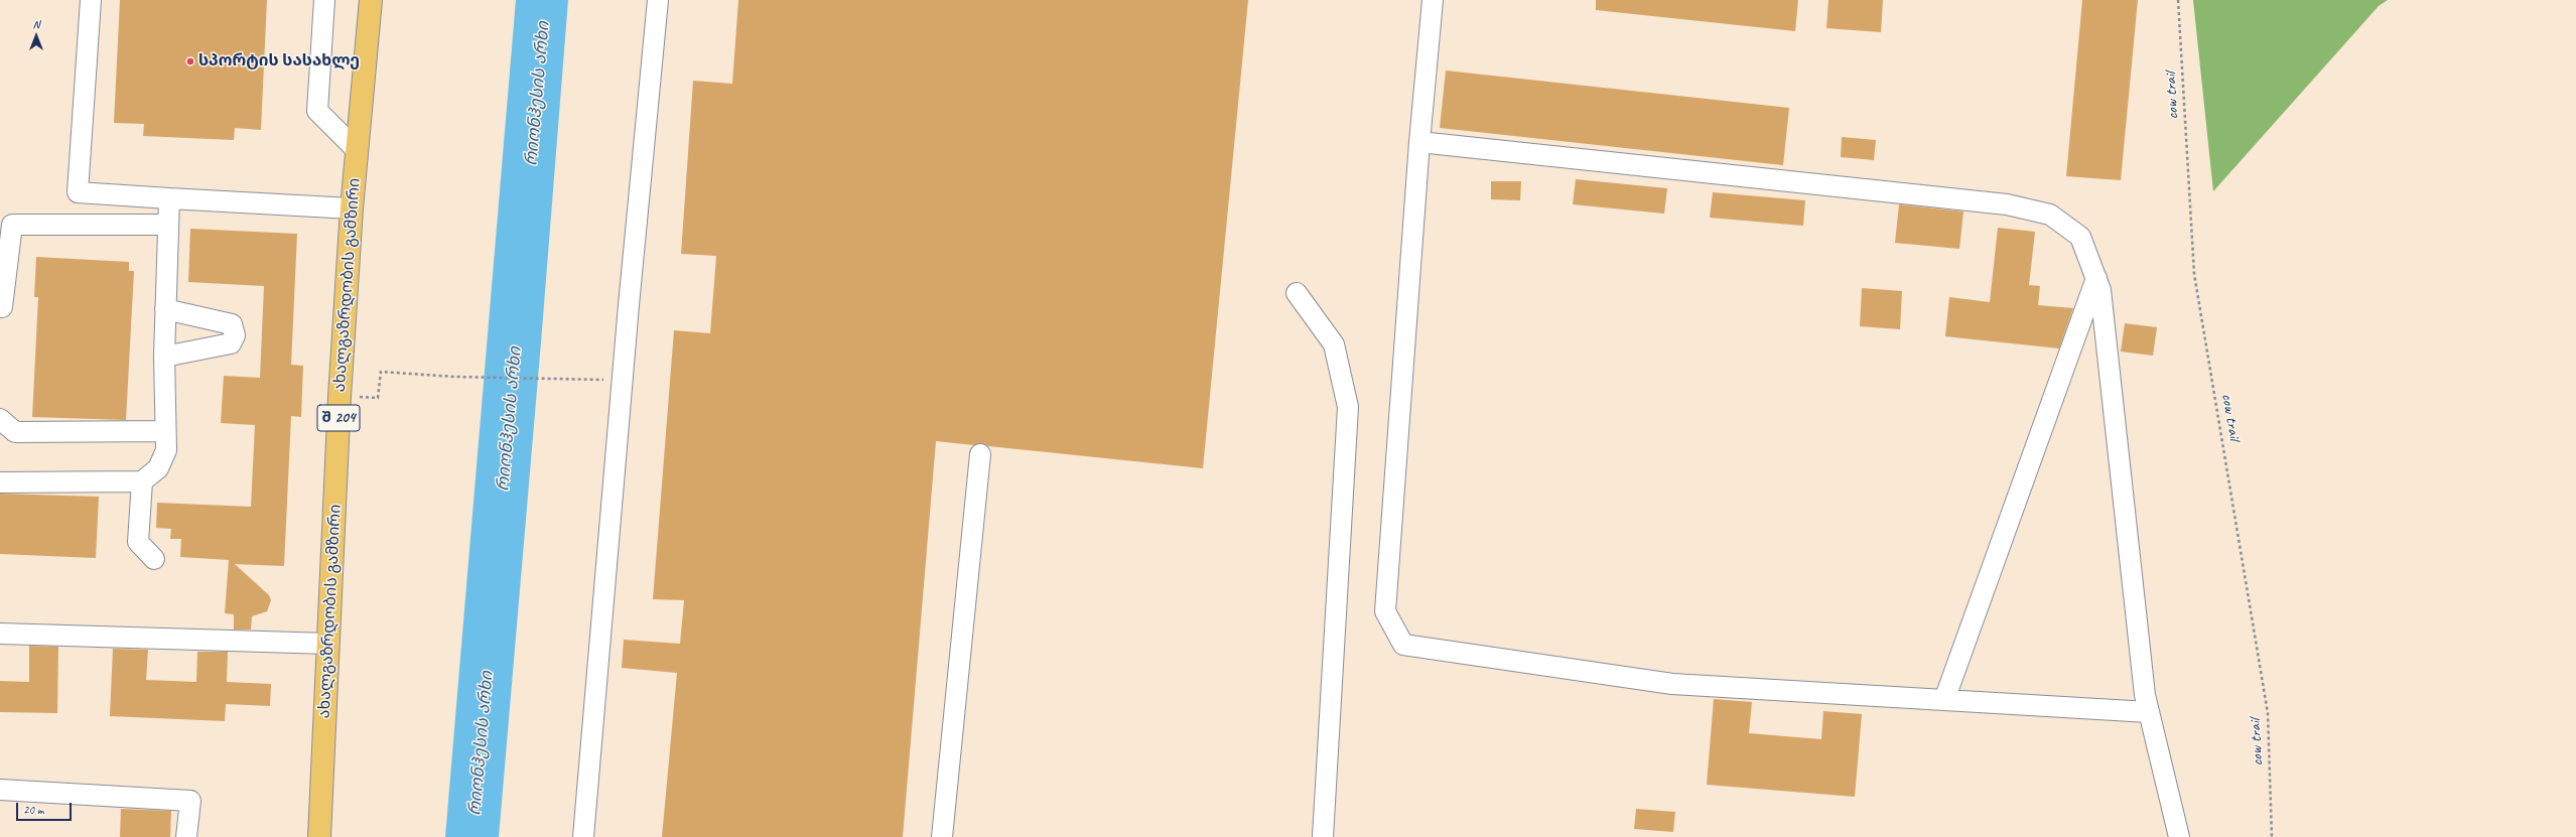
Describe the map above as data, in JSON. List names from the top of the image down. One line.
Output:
{"streets":{"main road":["ახალგაზრდობის გამზირი","შ 204"],"path":["cow trail"]},"water":["რიონჰესის არხი"],"places":["სპორტის სასახლე"],"scale_bar":"20 m","north":"top"}
